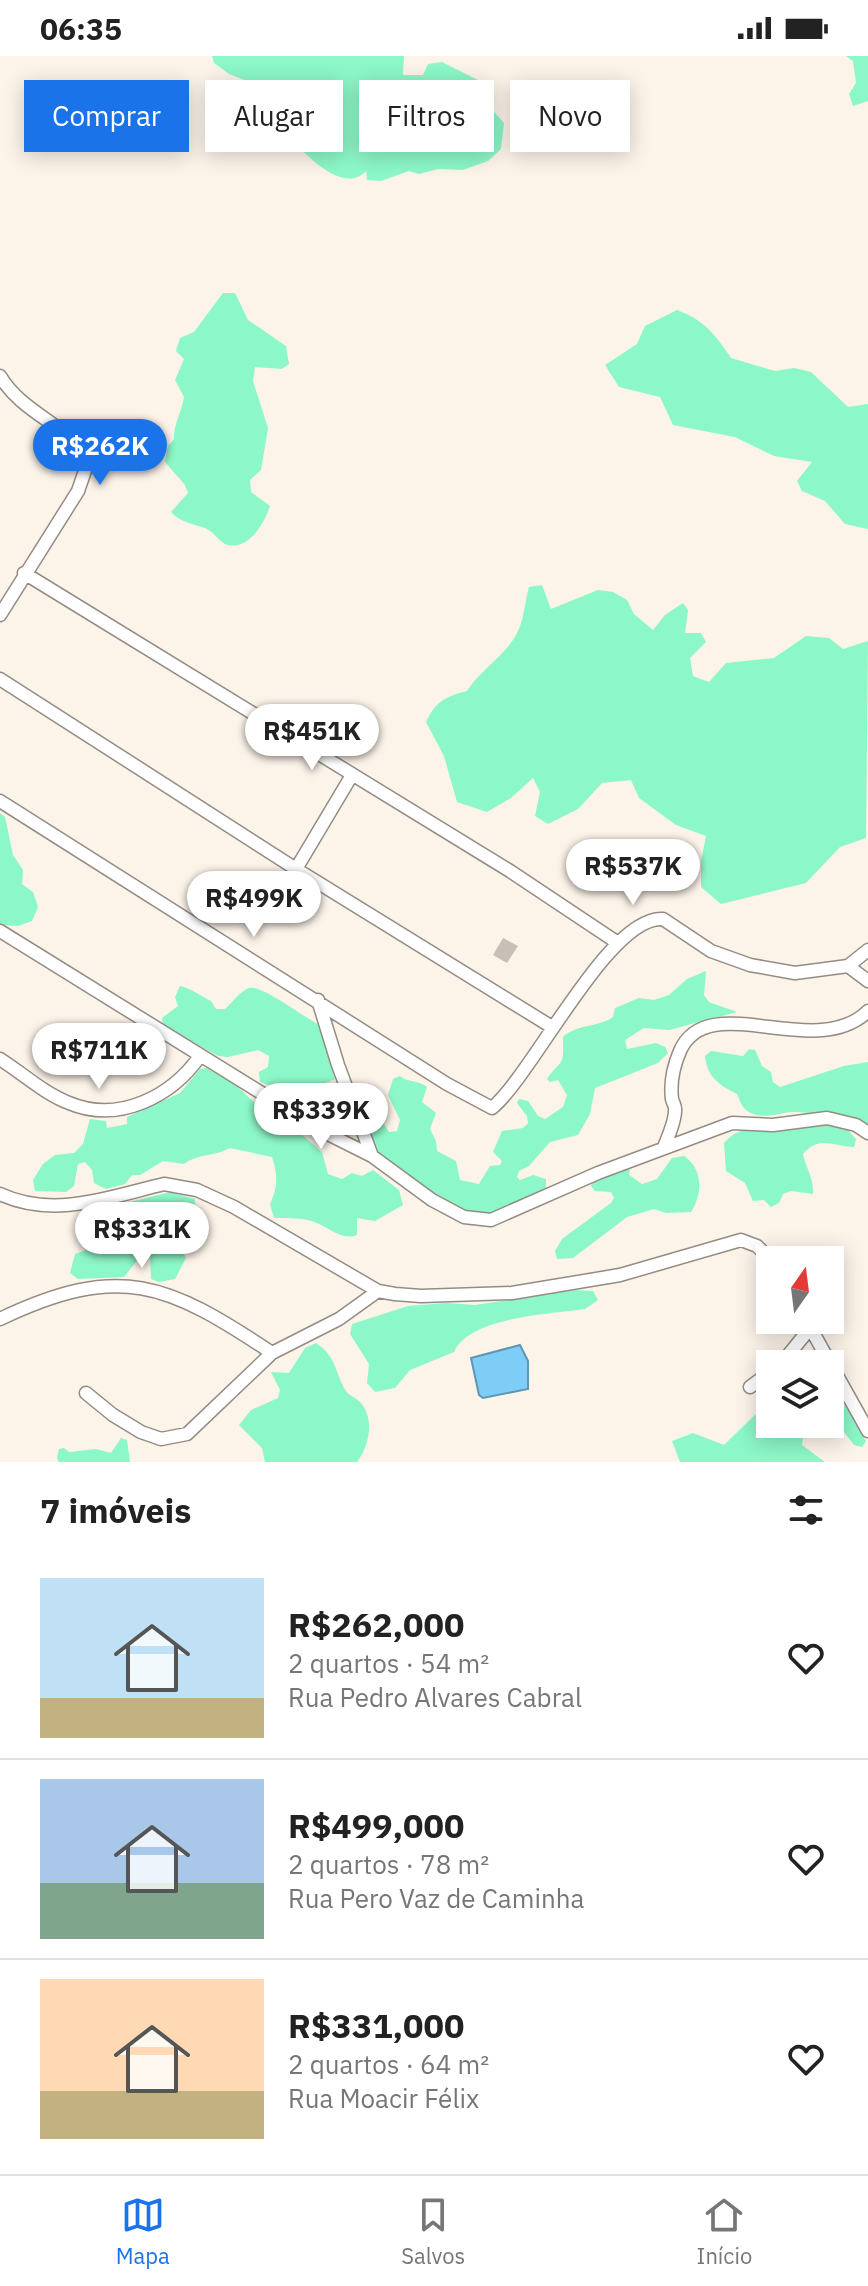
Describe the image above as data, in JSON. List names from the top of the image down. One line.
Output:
{"north":"top","page":{"status":"06:35","chip":["Comprar","Alugar","Filtros","Novo"],"price":["R$262K","R$451K","R$537K","R$499K","R$711K","R$339K","R$331K"],"heading":"7 imóveis","list":[{"name":"R$262,000","note":"2 quartos · 54 m² · Rua Pedro Alvares Cabral"},{"name":"R$499,000","note":"2 quartos · 78 m² · Rua Pero Vaz de Caminha"},{"name":"R$331,000","note":"2 quartos · 64 m² · Rua Moacir Félix"}],"tabs":["Mapa","Salvos","Início"]}}
